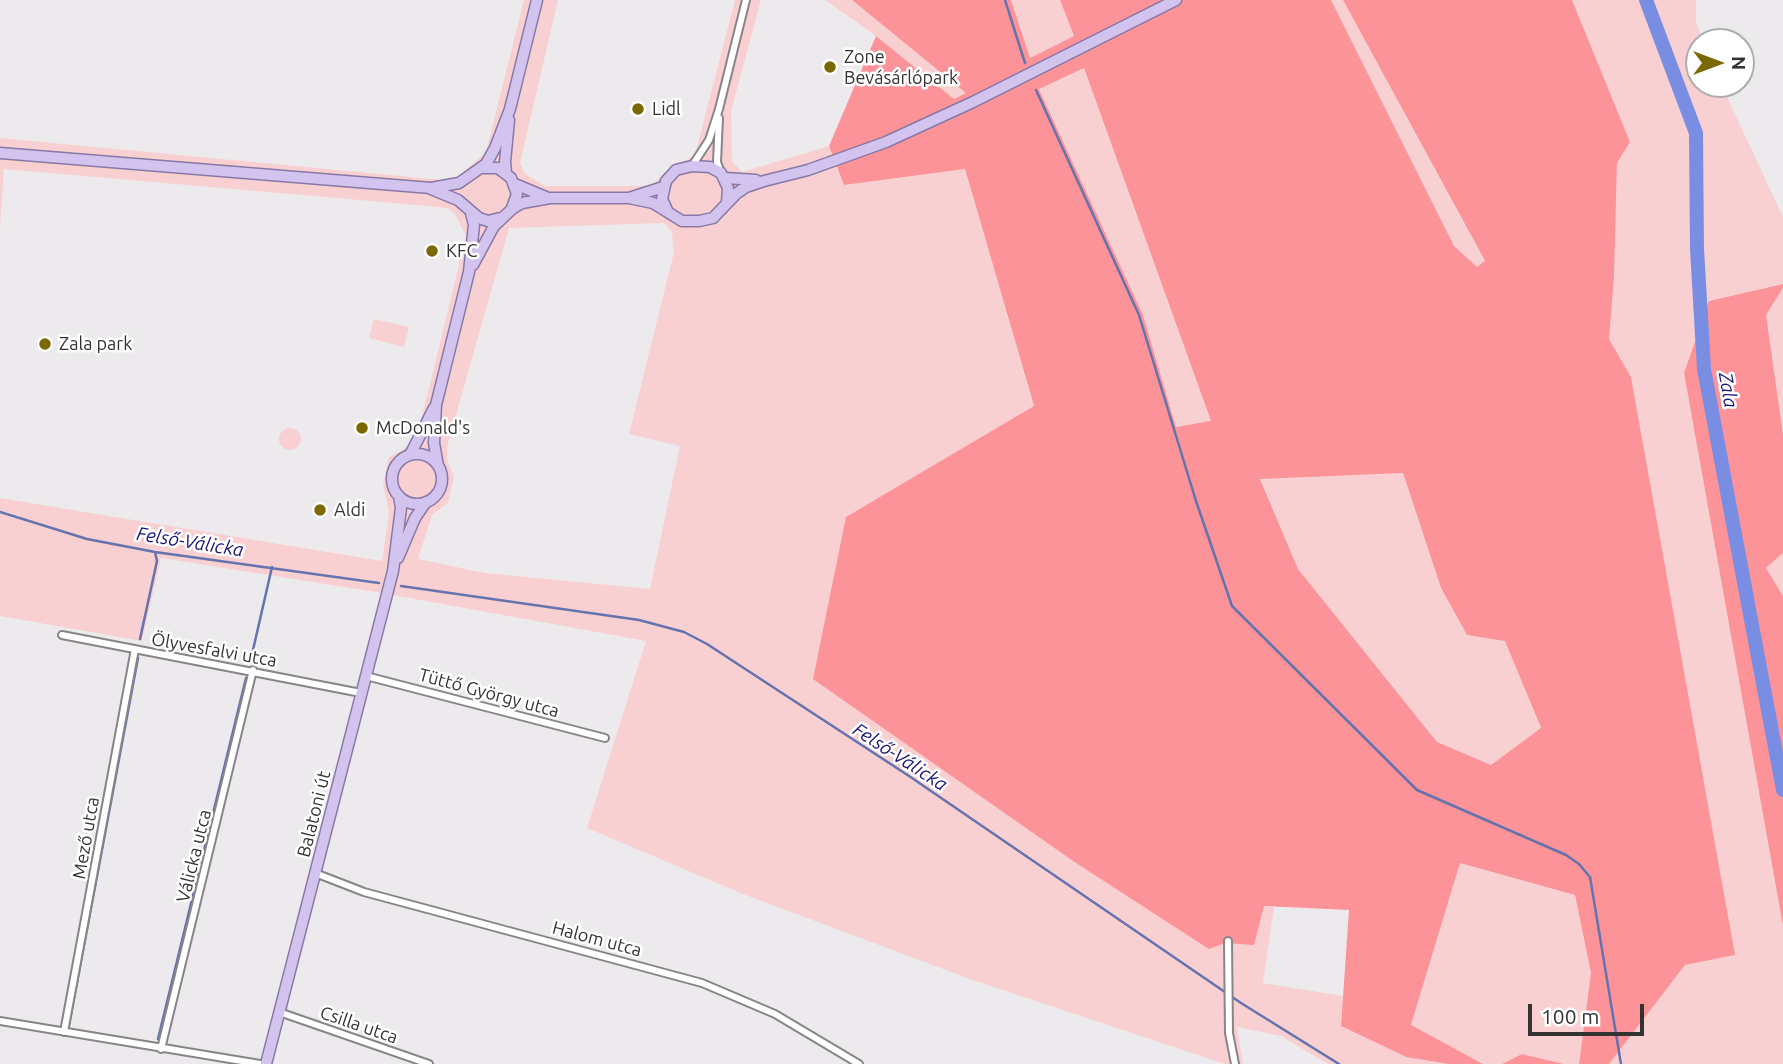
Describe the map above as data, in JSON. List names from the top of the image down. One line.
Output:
{"streets":{"main road":["Balatoni út"],"street":["Ölyvesfalvi utca","Tüttő György utca","Mező utca","Válicka utca","Halom utca","Csilla utca"]},"crossings":[["Ölyvesfalvi utca","Balatoni út"],["Ölyvesfalvi utca","Mező utca"],["Ölyvesfalvi utca","Válicka utca"],["Tüttő György utca","Balatoni út"],["Balatoni út","Halom utca"],["Balatoni út","Csilla utca"]],"water":["Zala","Felső-Válicka"],"places":["Zone Bevásárlópark","Lidl","KFC","Zala park","McDonald's","Aldi"],"scale_bar":"100 m","north":"right"}
